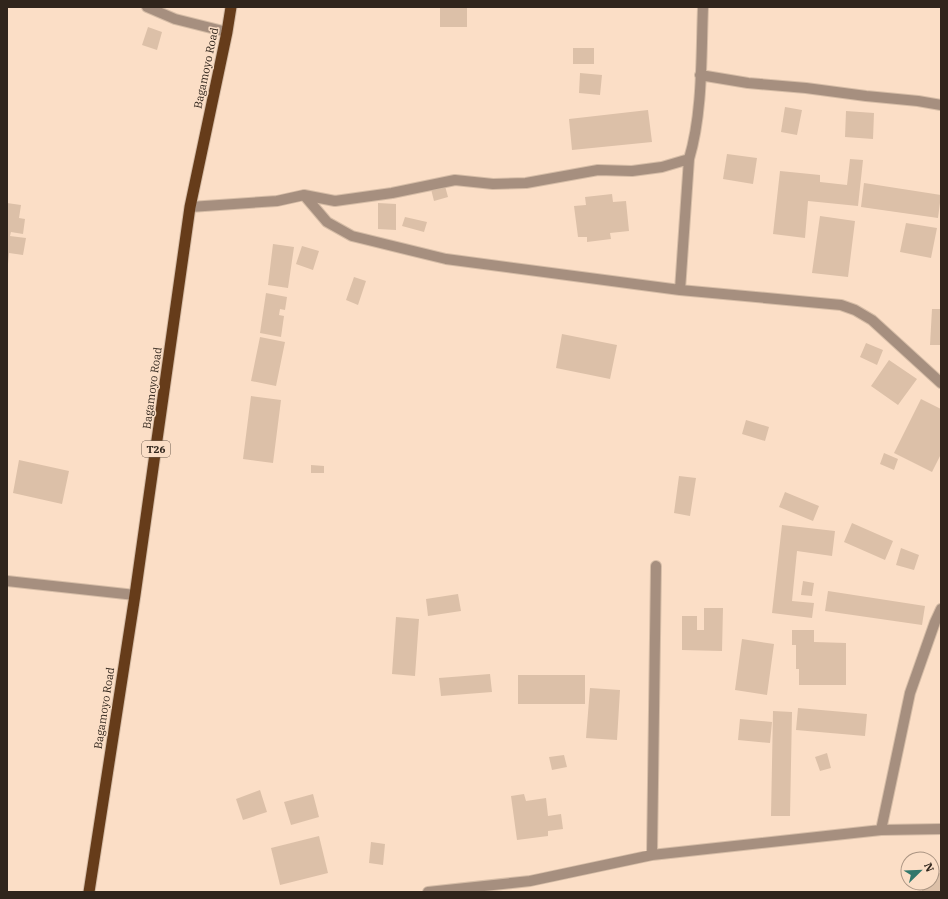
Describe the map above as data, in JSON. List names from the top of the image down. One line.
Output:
{"streets":{"highway":["Bagamoyo Road","T26"]},"north":"top right"}
